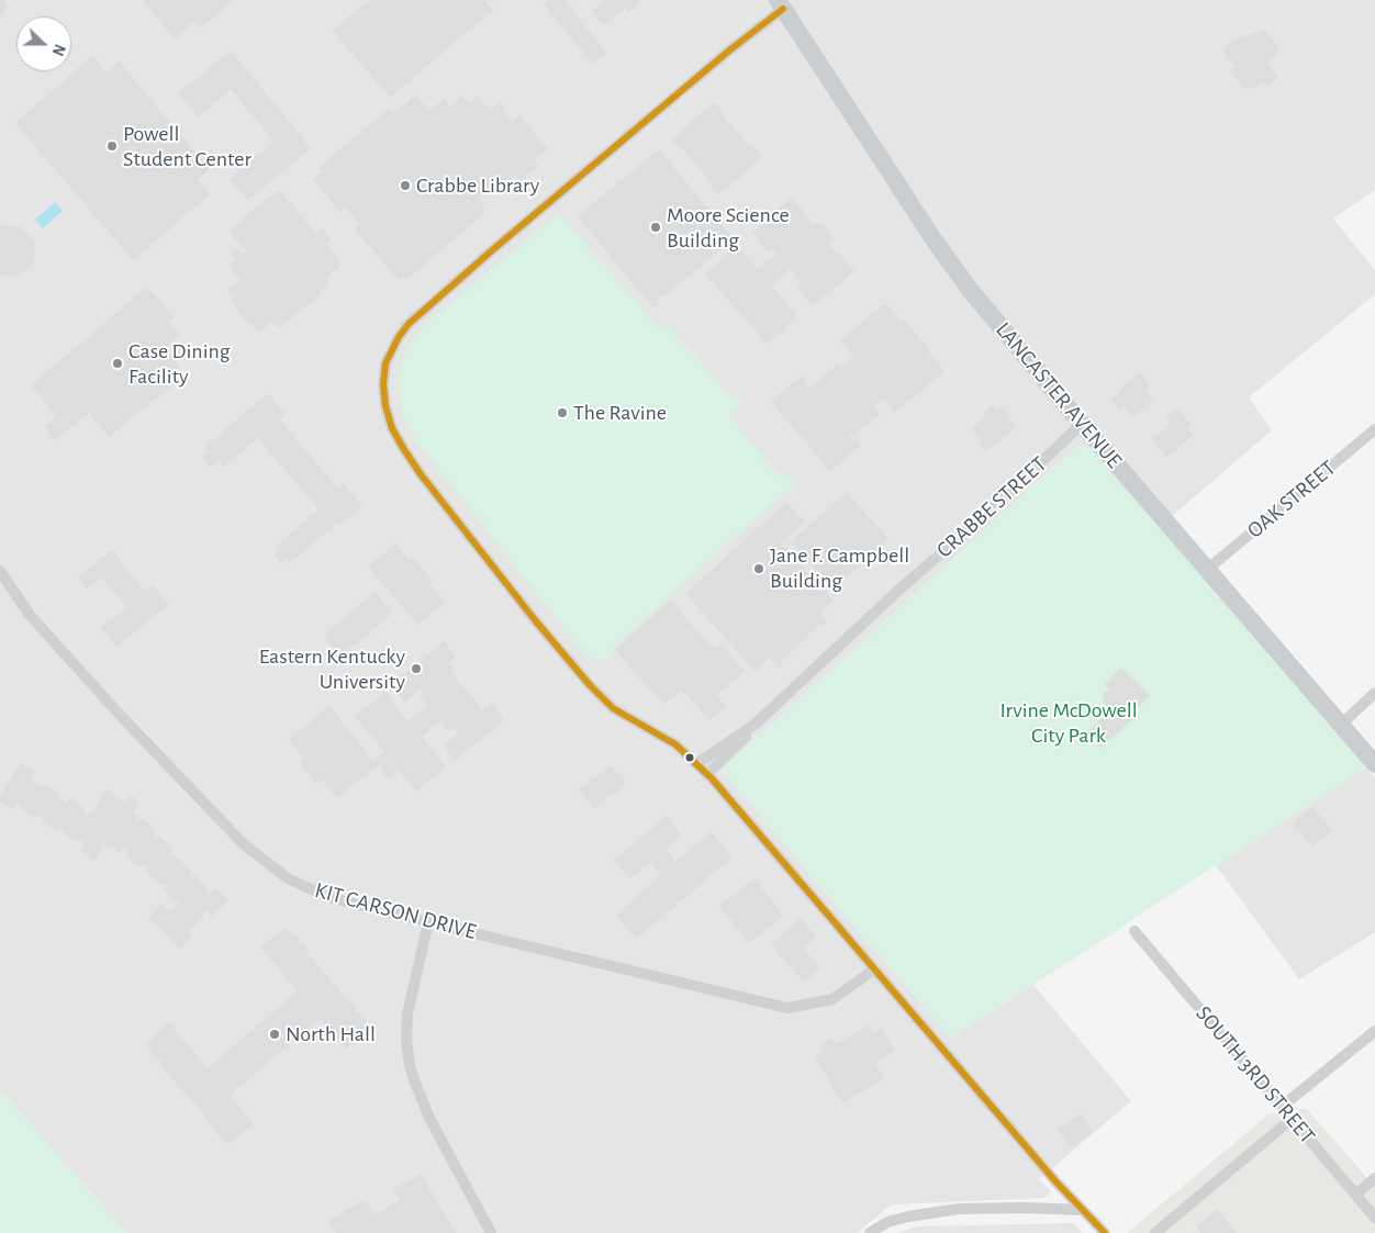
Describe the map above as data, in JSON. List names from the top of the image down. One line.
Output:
{"streets":{"main road":["LANCASTER AVENUE"],"street":["OAK STREET","CRABBE STREET","KIT CARSON DRIVE","SOUTH 3RD STREET"]},"crossings":[["LANCASTER AVENUE","OAK STREET"],["LANCASTER AVENUE","CRABBE STREET"]],"parks":["Irvine McDowell City Park"],"places":["Powell Student Center","Crabbe Library","Moore Science Building","Case Dining Facility","The Ravine","Jane F. Campbell Building","Eastern Kentucky University","North Hall"],"north":"right"}
